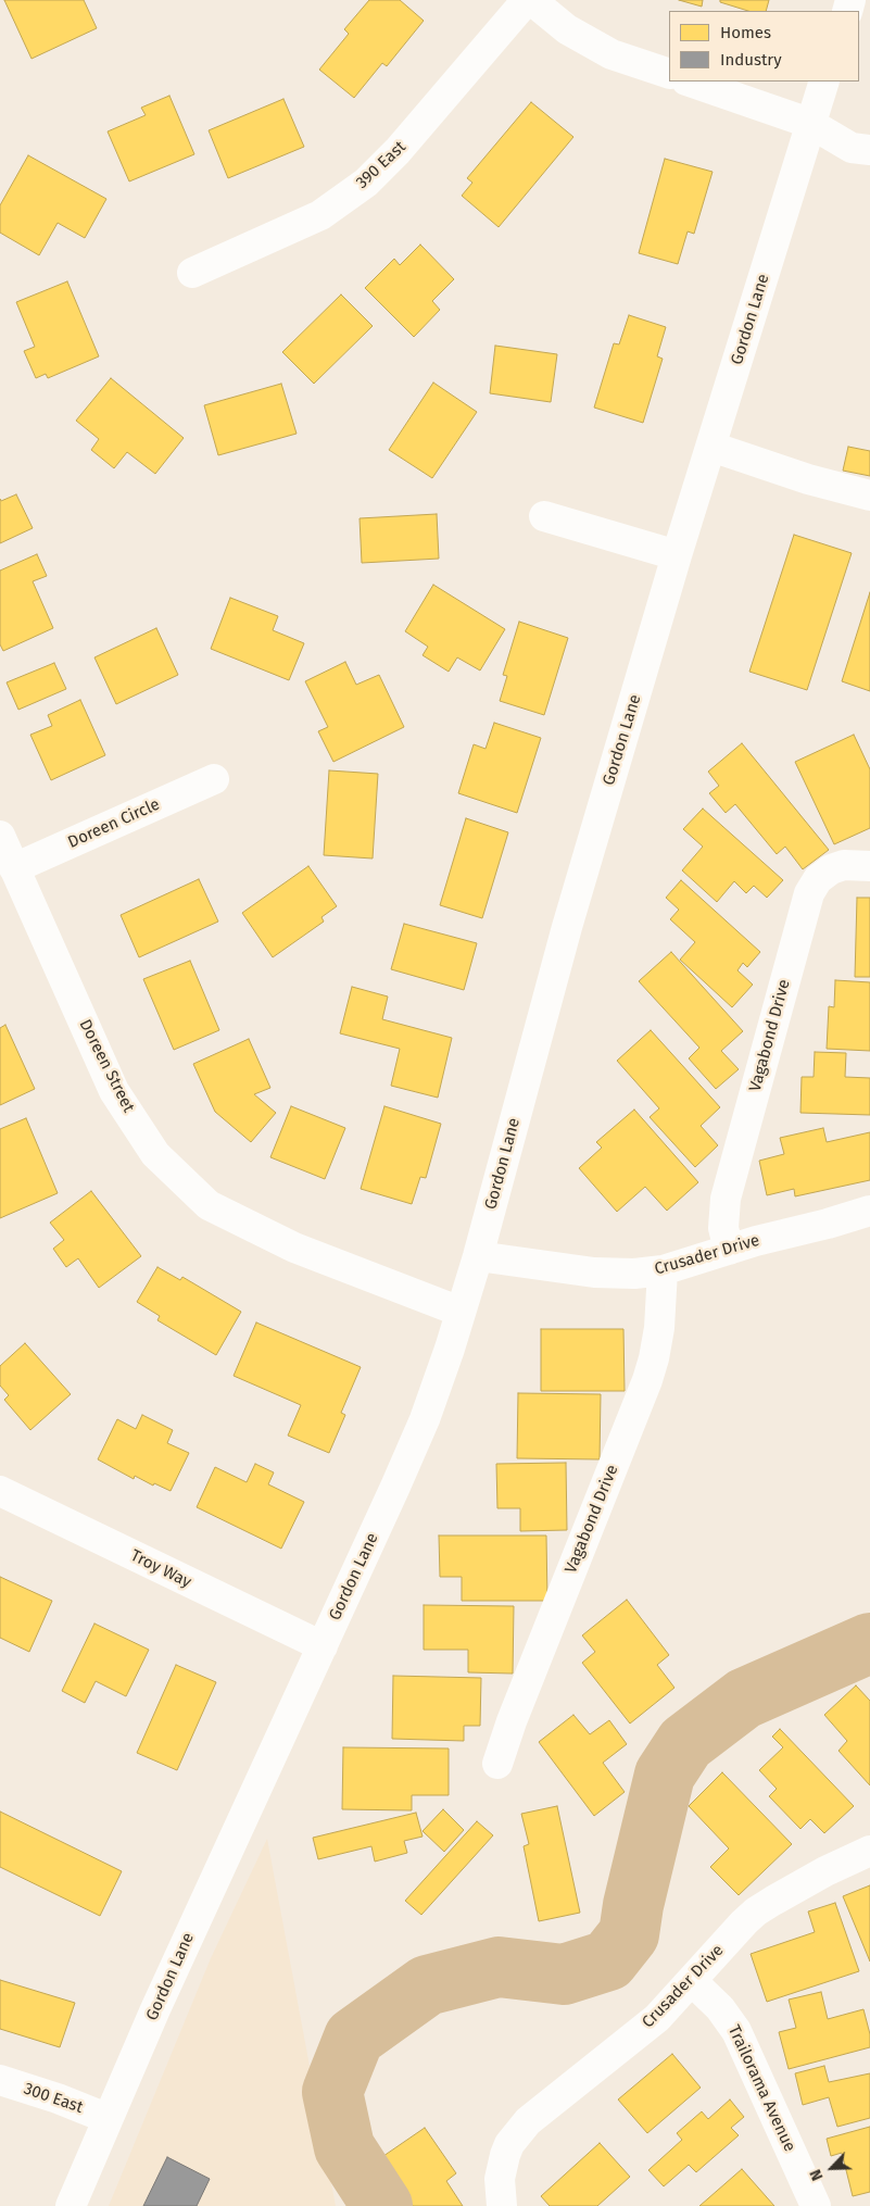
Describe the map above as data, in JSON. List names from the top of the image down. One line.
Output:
{"streets":{"street":["390 East","Gordon Lane","Doreen Circle","Vagabond Drive","Doreen Street","Crusader Drive","Troy Way","Trailorama Avenue","300 East"]},"crossings":[["Gordon Lane","Doreen Street"],["Gordon Lane","Crusader Drive"],["Gordon Lane","Troy Way"],["Gordon Lane","300 East"],["Doreen Circle","Doreen Street"],["Vagabond Drive","Crusader Drive"],["Crusader Drive","Trailorama Avenue"]],"legend":["Homes","Industry"],"north":"bottom left"}
